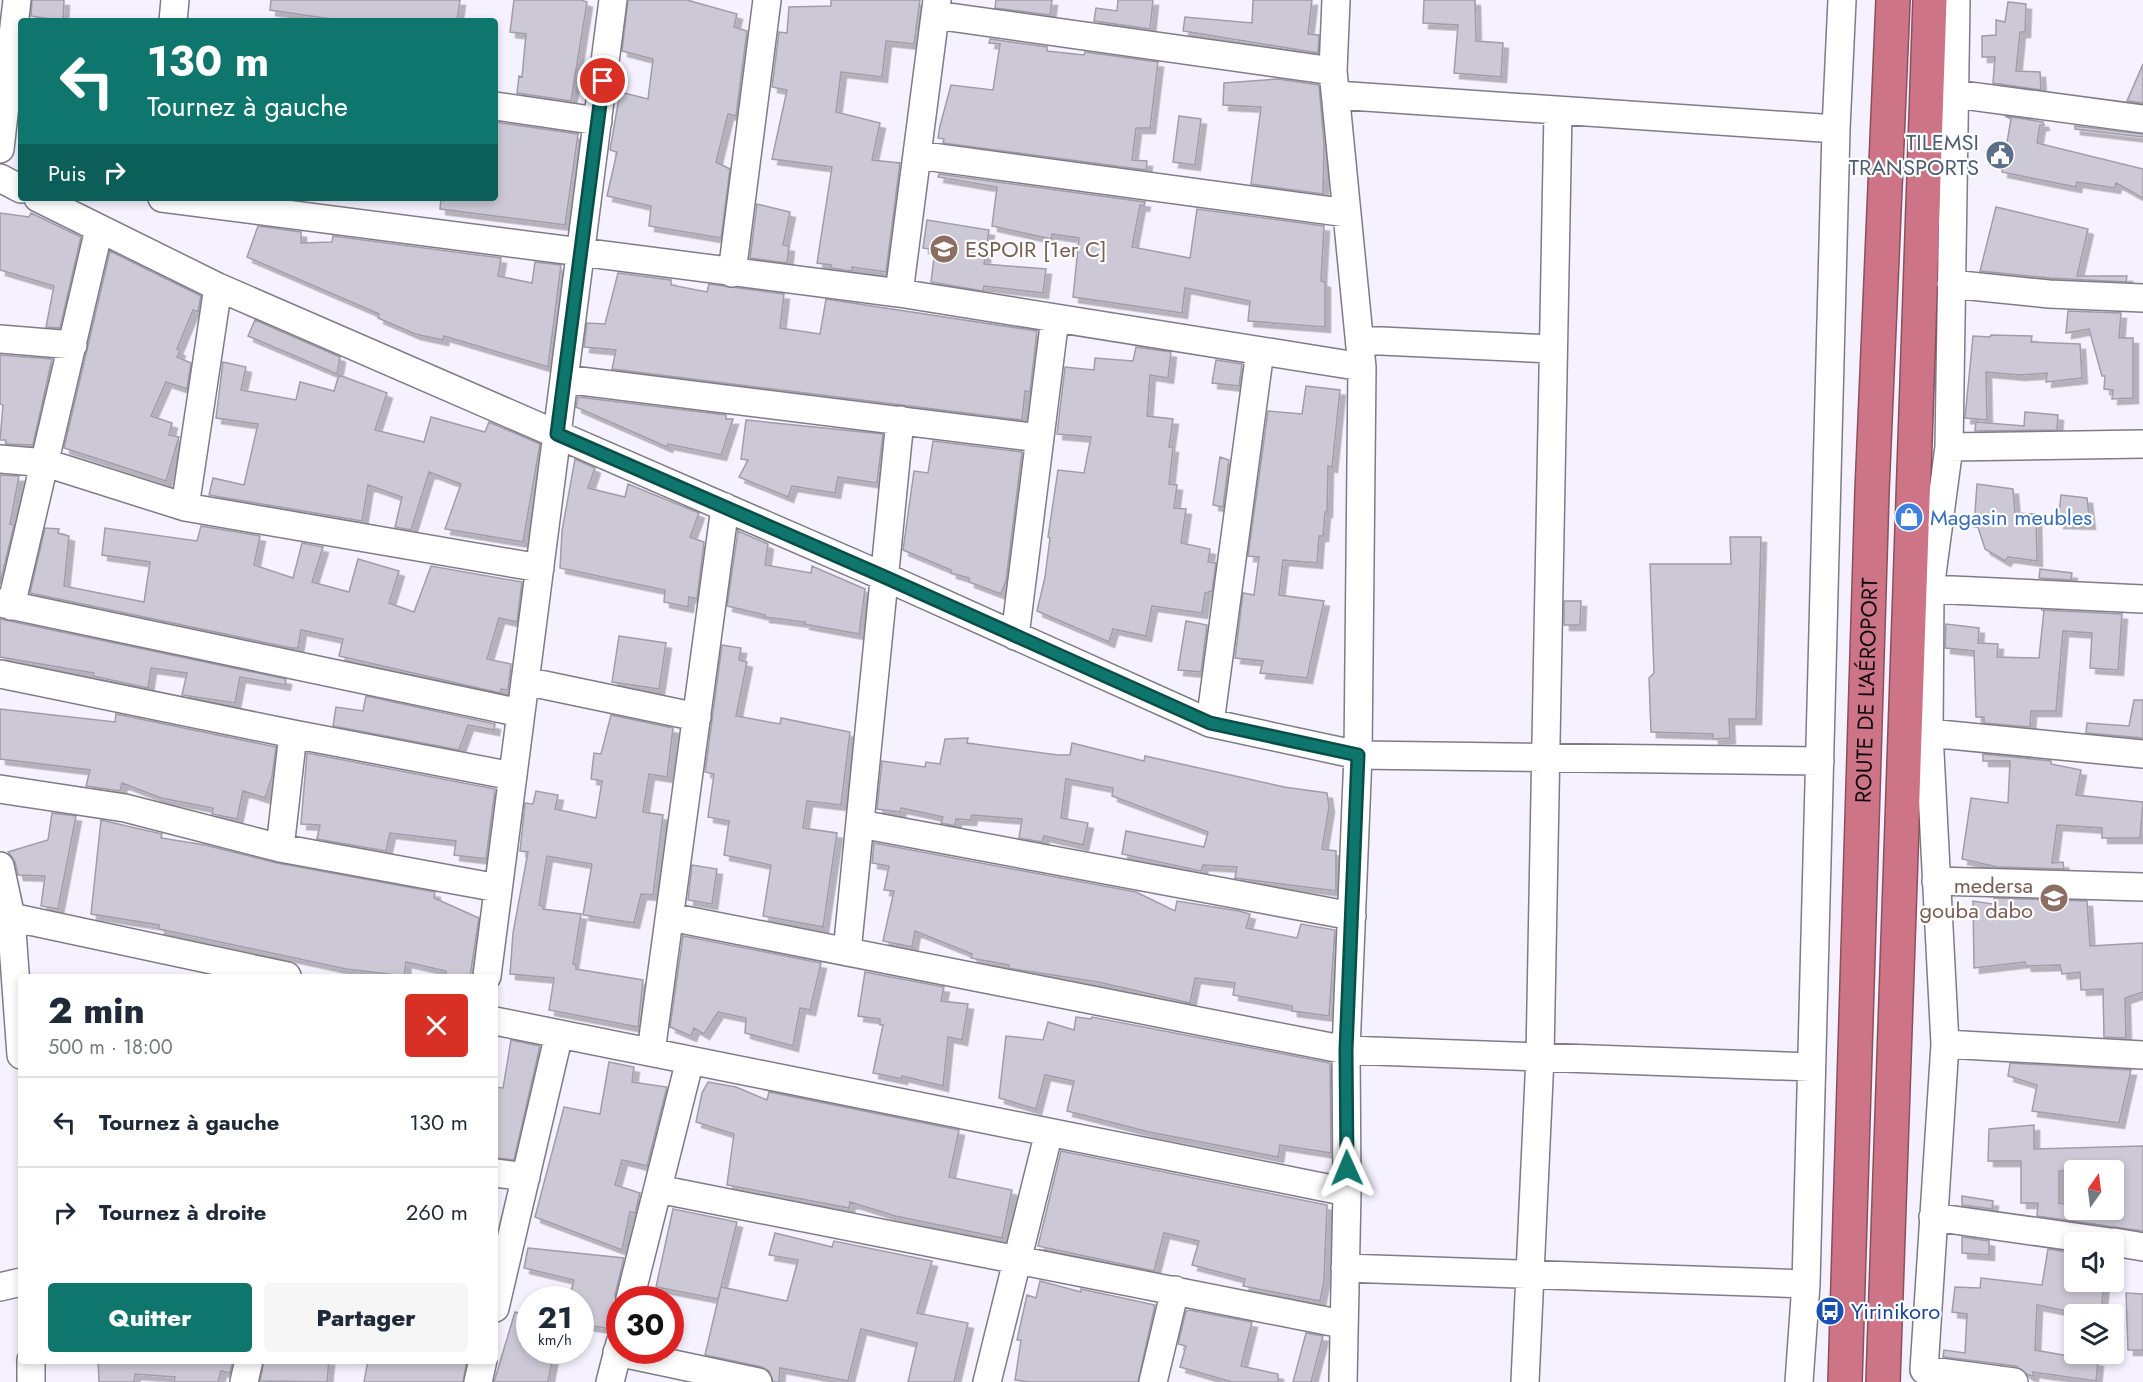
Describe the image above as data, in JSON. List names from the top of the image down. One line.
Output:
{"streets":{"highway":["ROUTE DE L'AÉROPORT"]},"places":{"public building":["TILEMSI TRANSPORTS"],"school or university":["ESPOIR [1er C]","medersa gouba dabo"],"shop":["Magasin meubles"],"bus stop":["Yirinikoro"]},"north":"top","page":{"turn":["130 m","Tournez à gauche"],"then":"Puis","heading":["2 min","500 m · 18:00"],"list":[{"name":"Tournez à gauche","value":"130 m"},{"name":"Tournez à droite","value":"260 m"}],"buttons":["Quitter","Partager"],"speed":"21 km/h","limit":"30"}}
